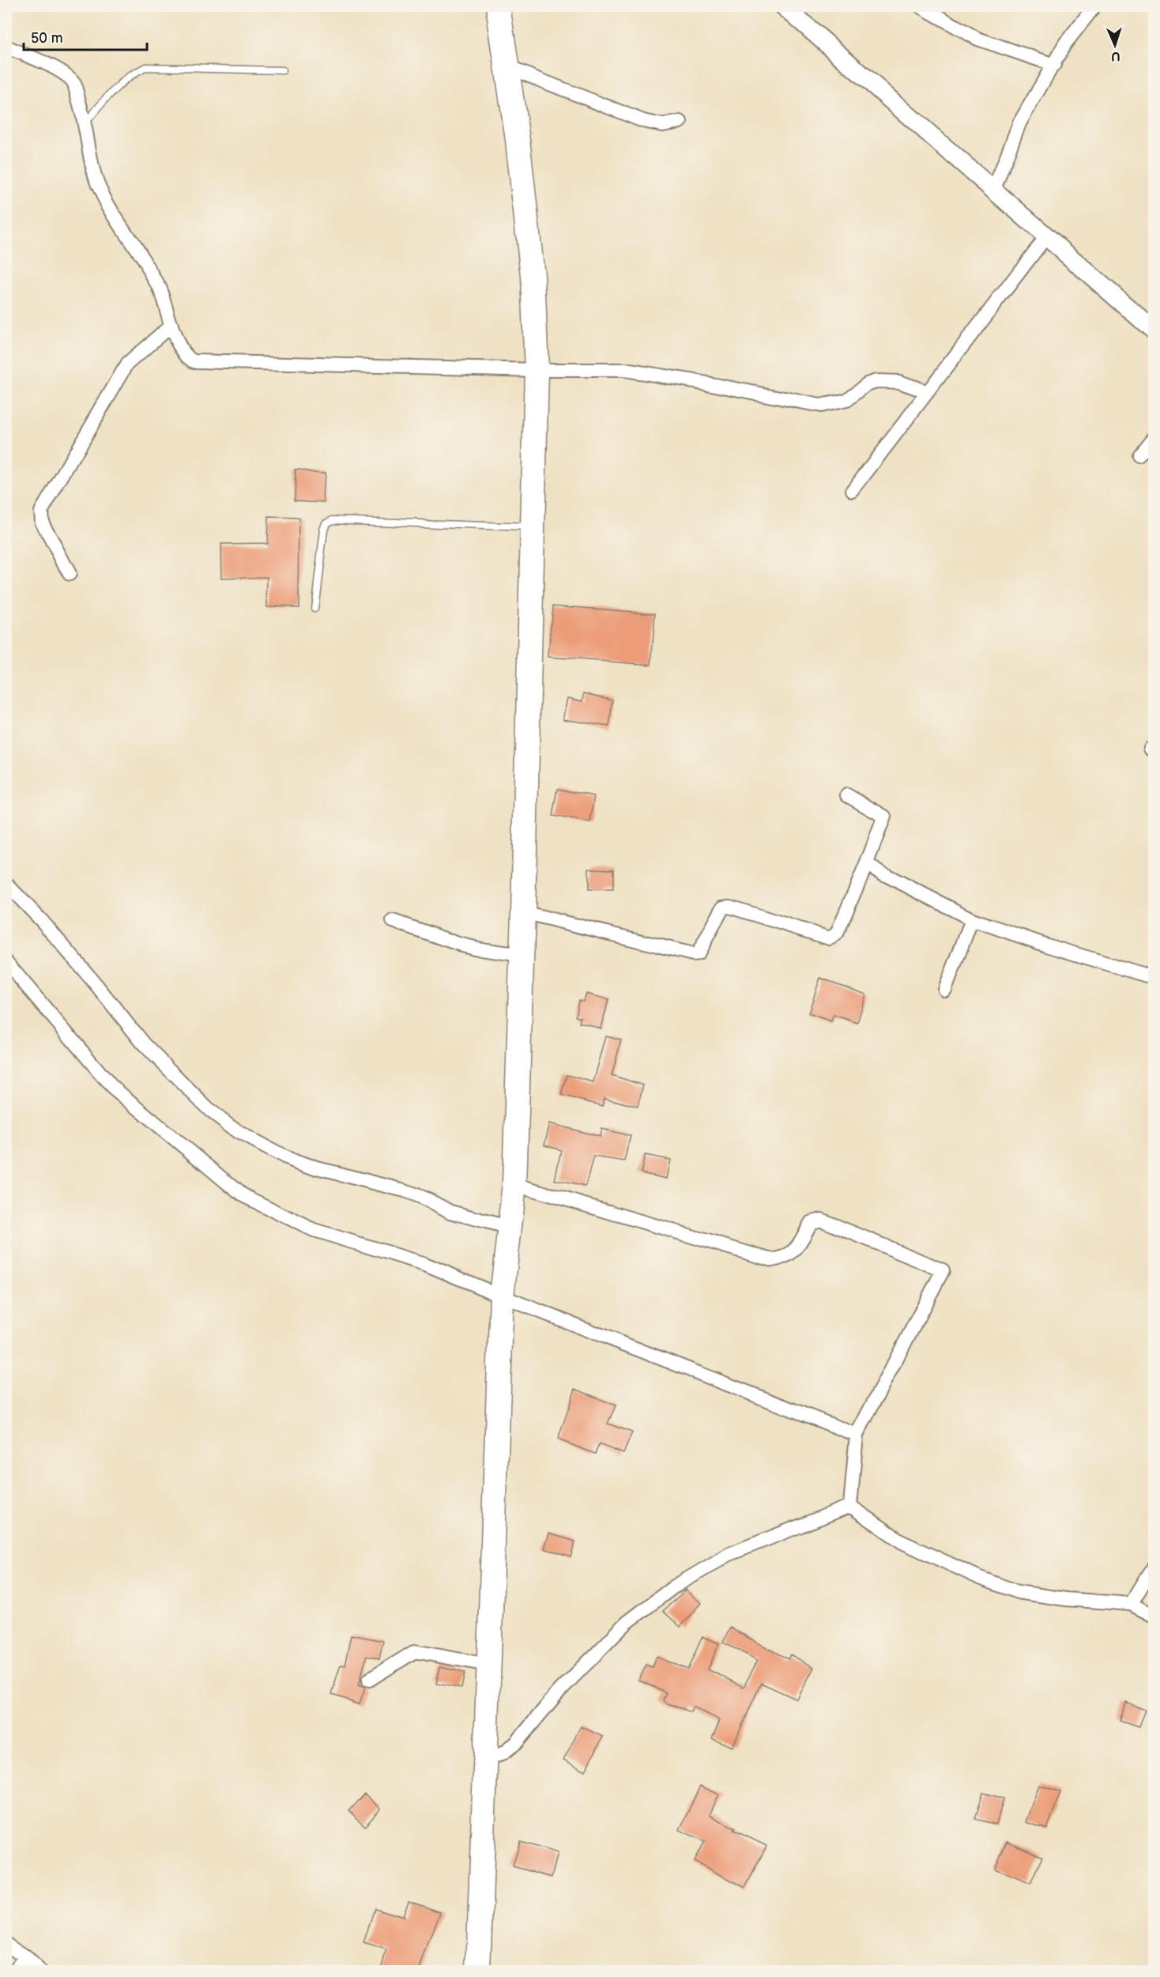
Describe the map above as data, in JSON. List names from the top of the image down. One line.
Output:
{"scale_bar":"50 m","north":"bottom"}
